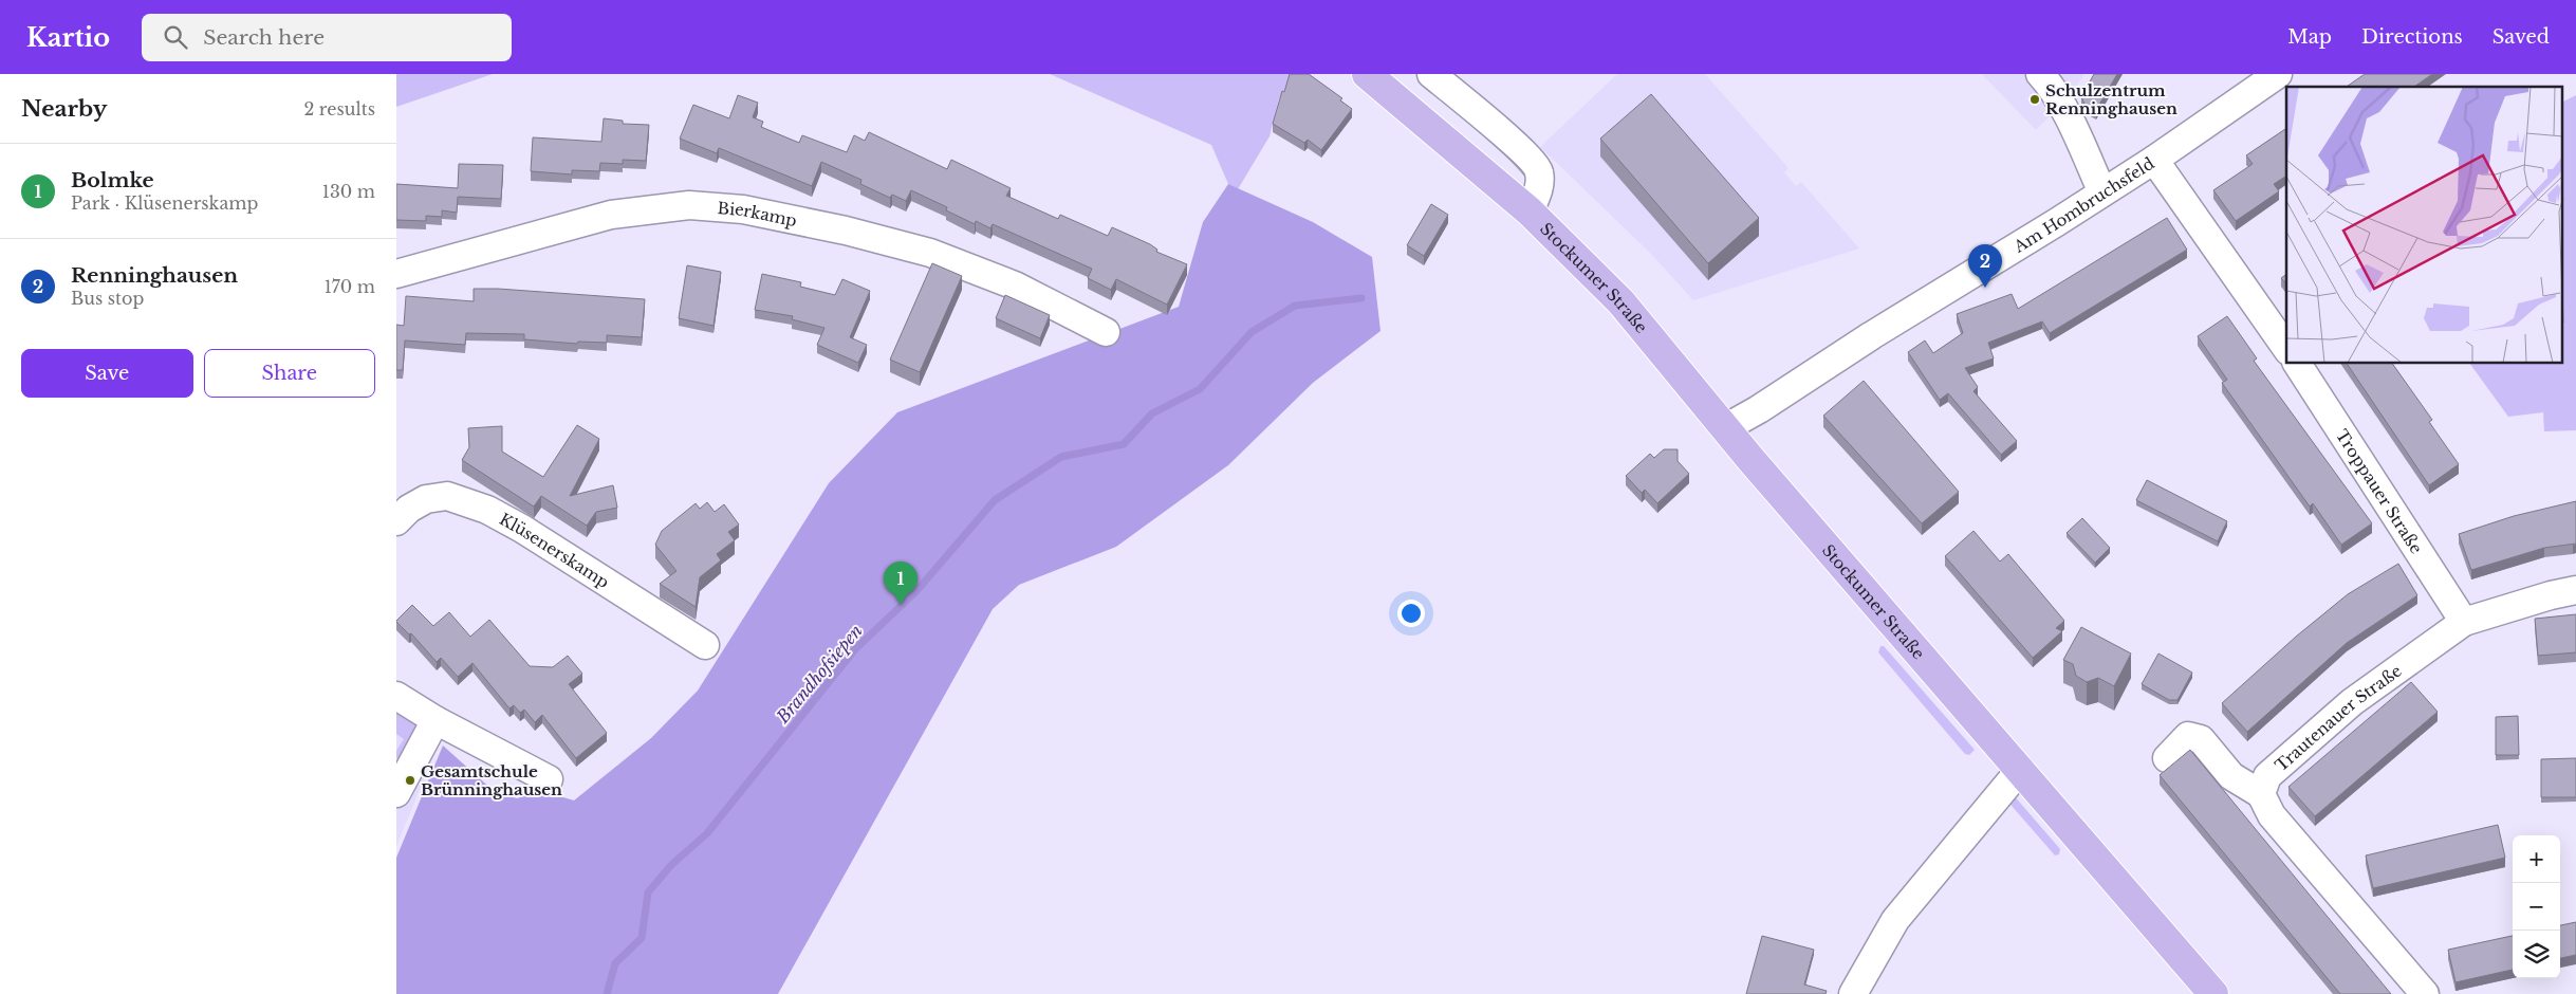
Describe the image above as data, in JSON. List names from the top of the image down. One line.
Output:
{"streets":{"main road":["Stockumer Straße"],"street":["Am Hombruchsfeld","Bierkamp","Troppauer Straße","Klüsenerskamp","Trautenauer Straße"]},"crossings":[["Am Hombruchsfeld","Stockumer Straße"],["Troppauer Straße","Trautenauer Straße"]],"water":["Brandhofsiepen"],"places":["Schulzentrum Renninghausen","Gesamtschule Brünninghausen"],"page":{"header":"Kartio","search":"Search here","nav":["Map","Directions","Saved"],"heading":["Nearby","2 results"],"list":[{"mark":"1","name":"Bolmke","note":"Park · Klüsenerskamp","value":"130 m"},{"mark":"2","name":"Renninghausen","note":"Bus stop","value":"170 m"}],"pins":["2","1"],"buttons":["Save","Share"],"map_buttons":["+","−"]}}
